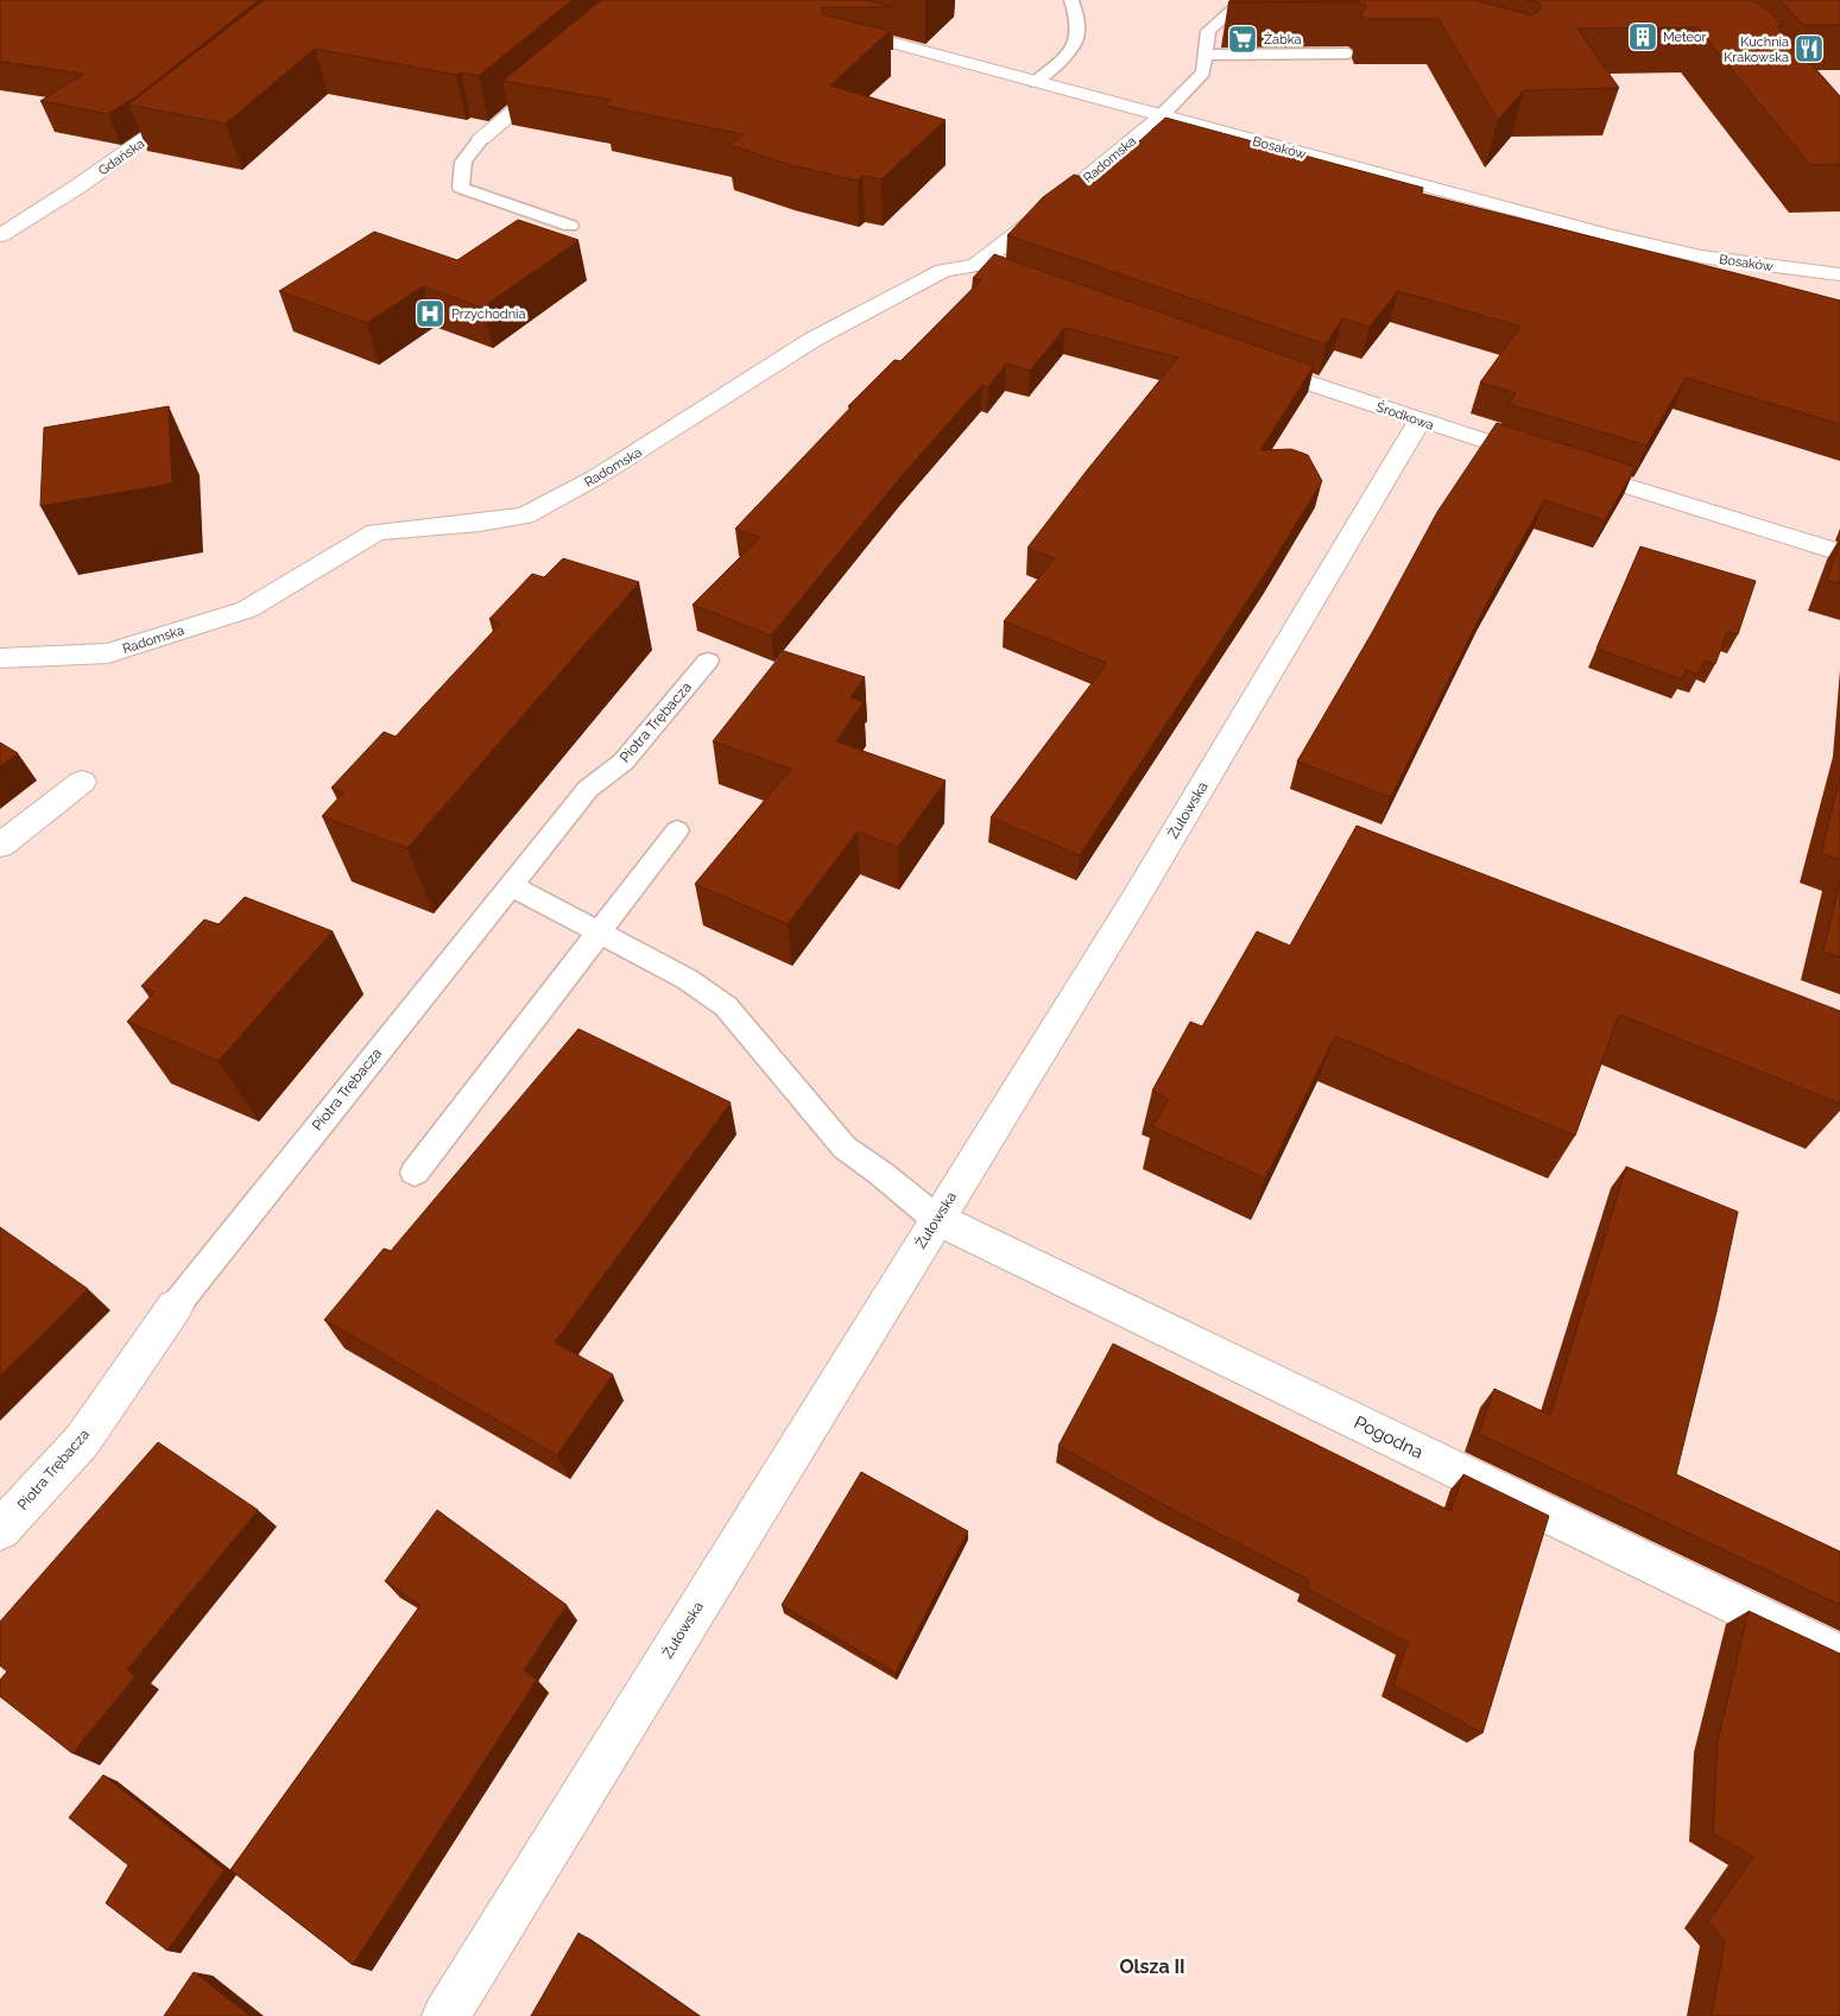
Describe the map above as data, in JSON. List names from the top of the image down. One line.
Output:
{"streets":{"street":["Bosaków","Gdańska","Radomska","Środkowa","Piotra Trębacza","Żułowska","Pogodna"]},"crossings":[["Bosaków","Radomska"],["Środkowa","Żułowska"],["Żułowska","Pogodna"]],"districts":["Olsza II"],"places":{"building":["Meteor"],"supermarket":["Żabka"],"restaurant":["Kuchnia Krakowska"],"hospital":["Przychodnia"]}}
